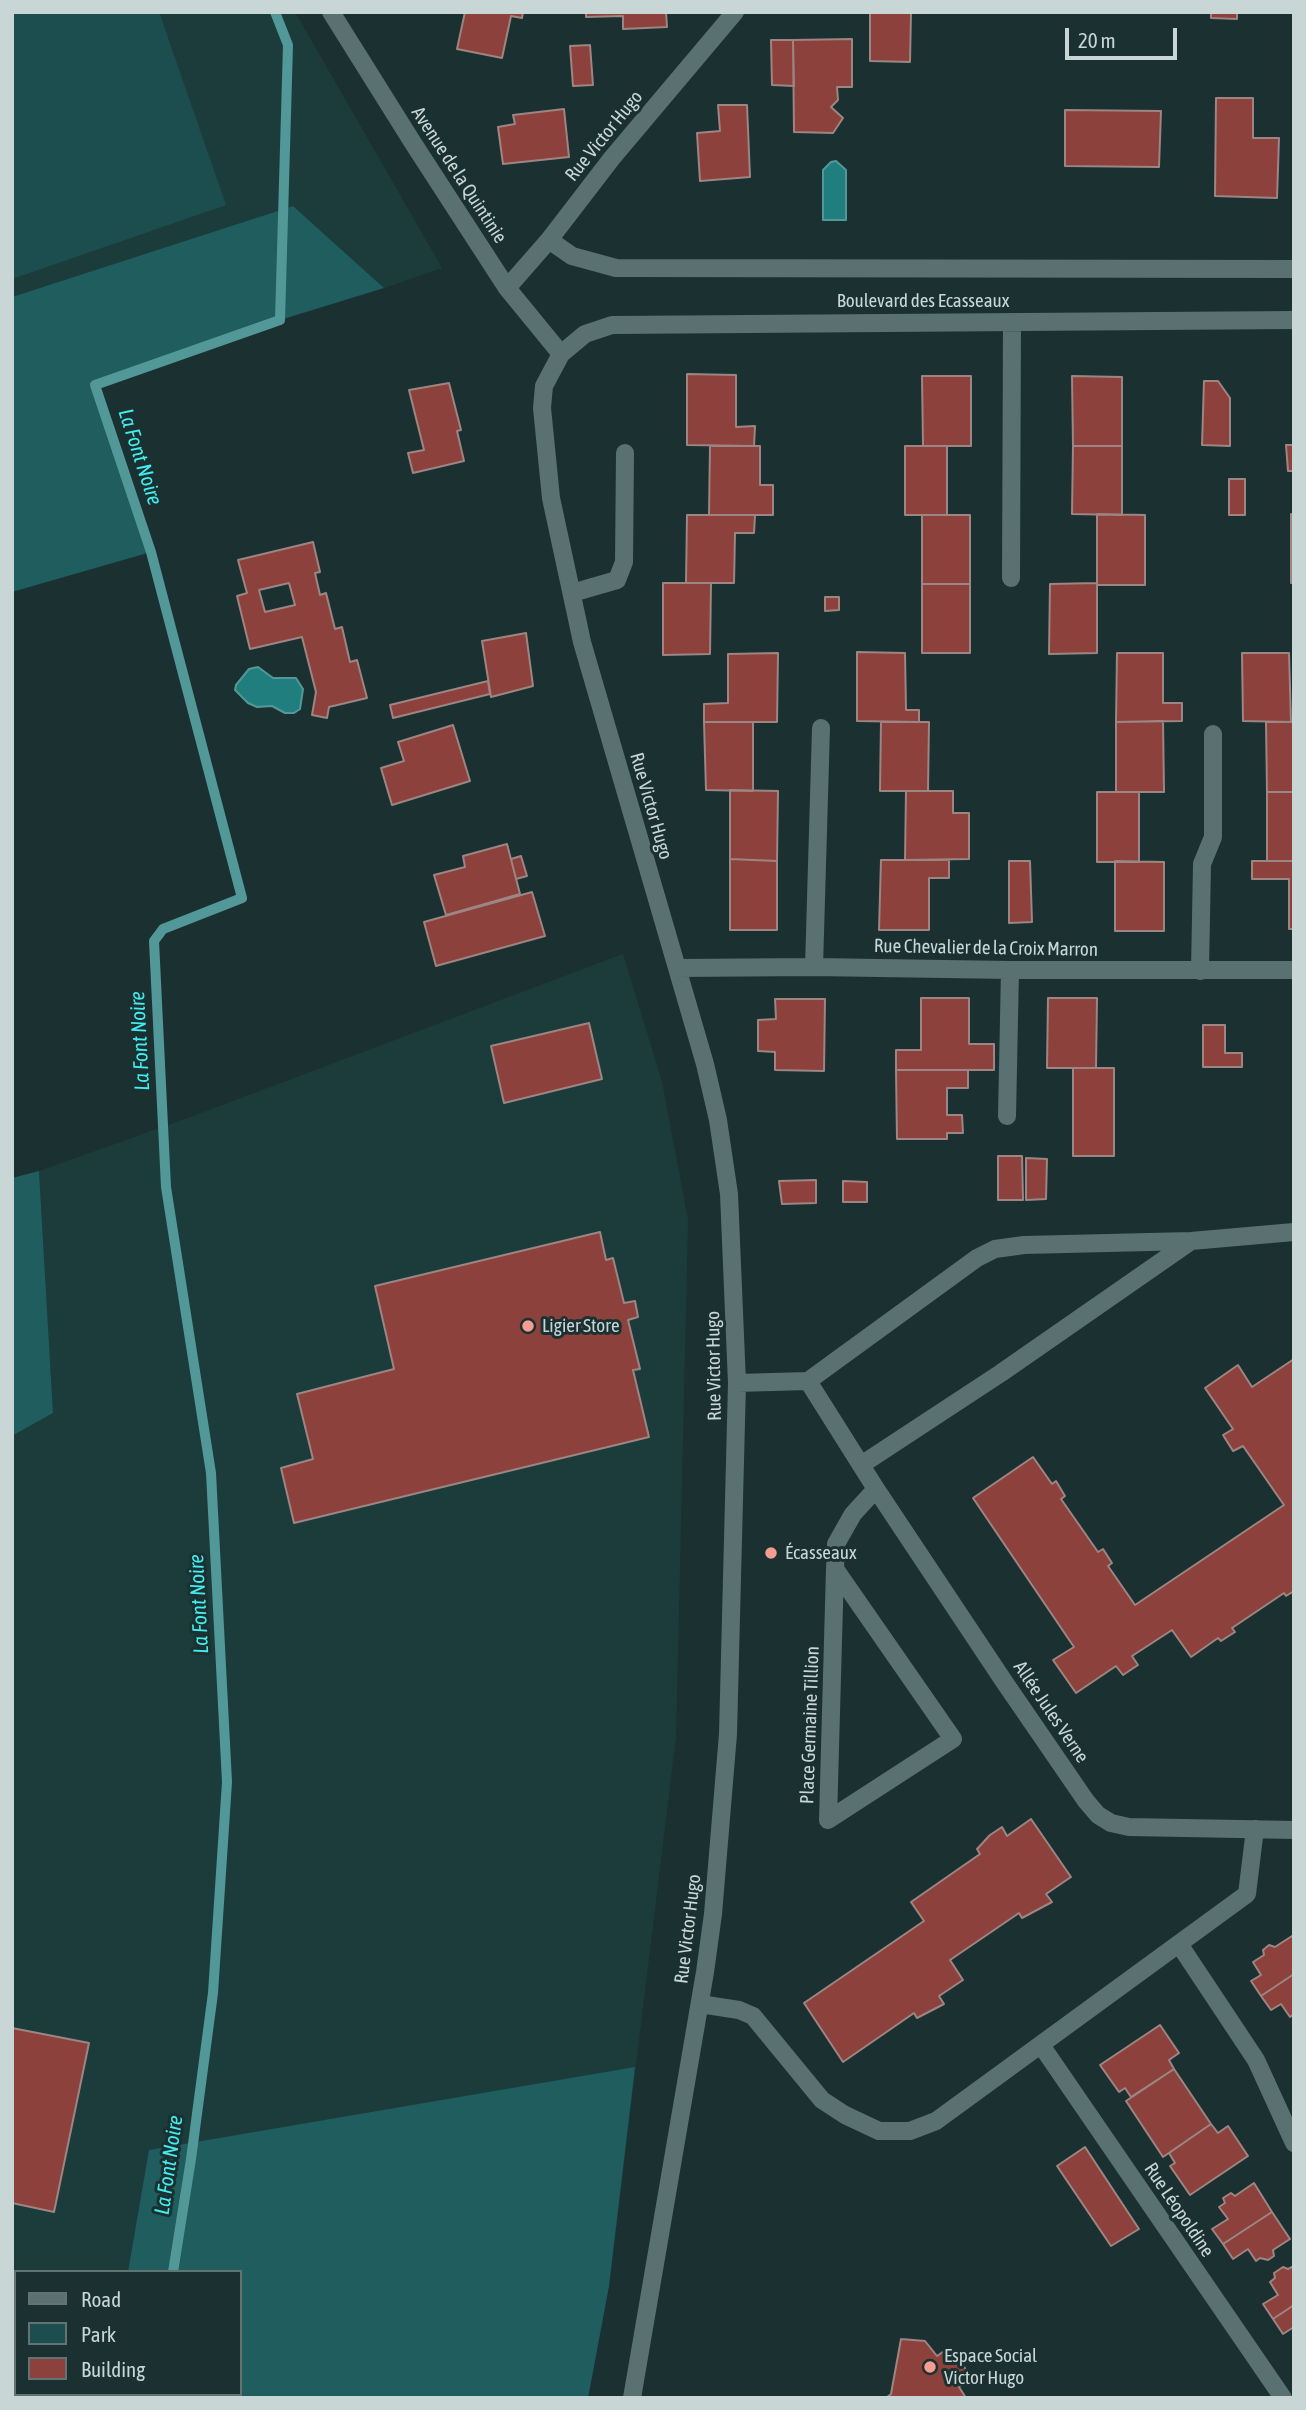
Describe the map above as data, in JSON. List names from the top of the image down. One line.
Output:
{"streets":{"street":["Rue Victor Hugo","Avenue de la Quintinie","Boulevard des Ecasseaux","Rue Chevalier de la Croix Marron","Allée Jules Verne","Place Germaine Tillion","Rue Léopoldine"]},"crossings":[["Rue Victor Hugo","Avenue de la Quintinie"],["Rue Victor Hugo","Boulevard des Ecasseaux"],["Rue Victor Hugo","Rue Chevalier de la Croix Marron"],["Avenue de la Quintinie","Boulevard des Ecasseaux"],["Allée Jules Verne","Place Germaine Tillion"]],"water":["La Font Noire"],"places":["Ligier Store","Écasseaux","Espace Social Victor Hugo"],"legend":["Road","Park","Building"],"scale_bar":"20 m"}
